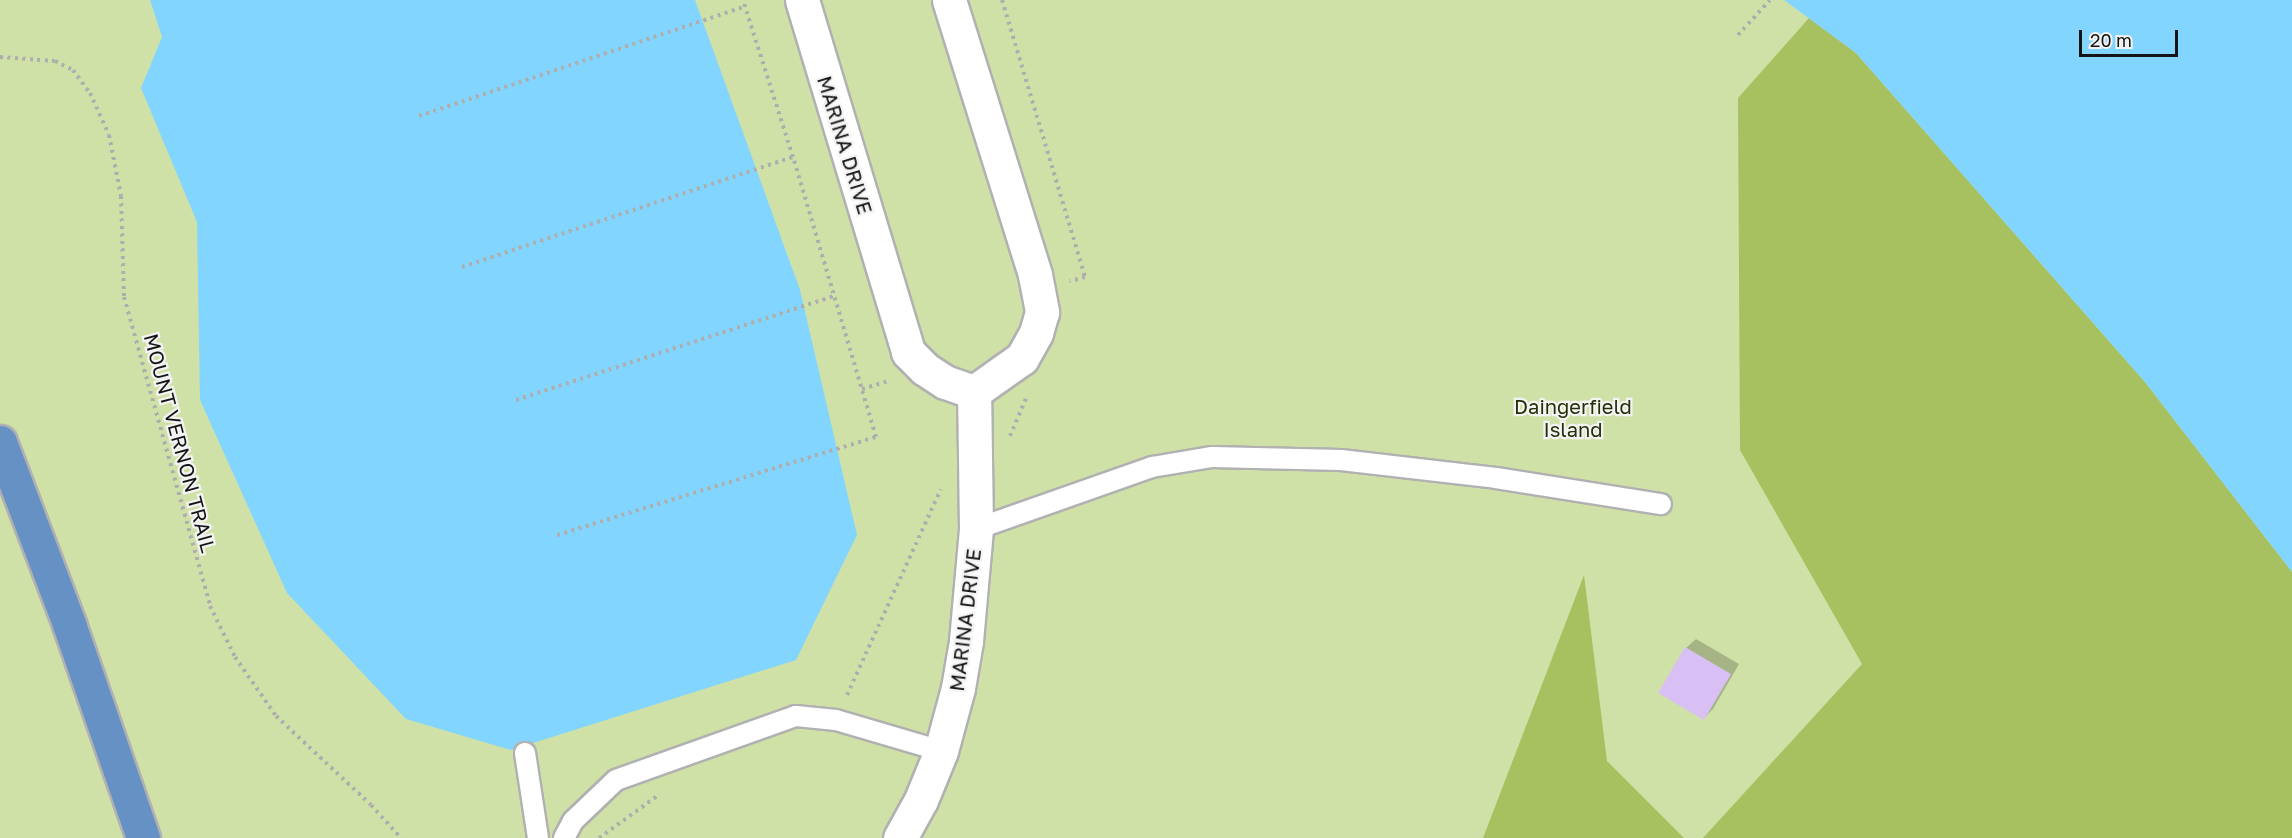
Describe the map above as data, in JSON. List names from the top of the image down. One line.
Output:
{"streets":{"street":["MARINA DRIVE"],"path":["MOUNT VERNON TRAIL"]},"parks":["Daingerfield Island"],"scale_bar":"20 m"}
